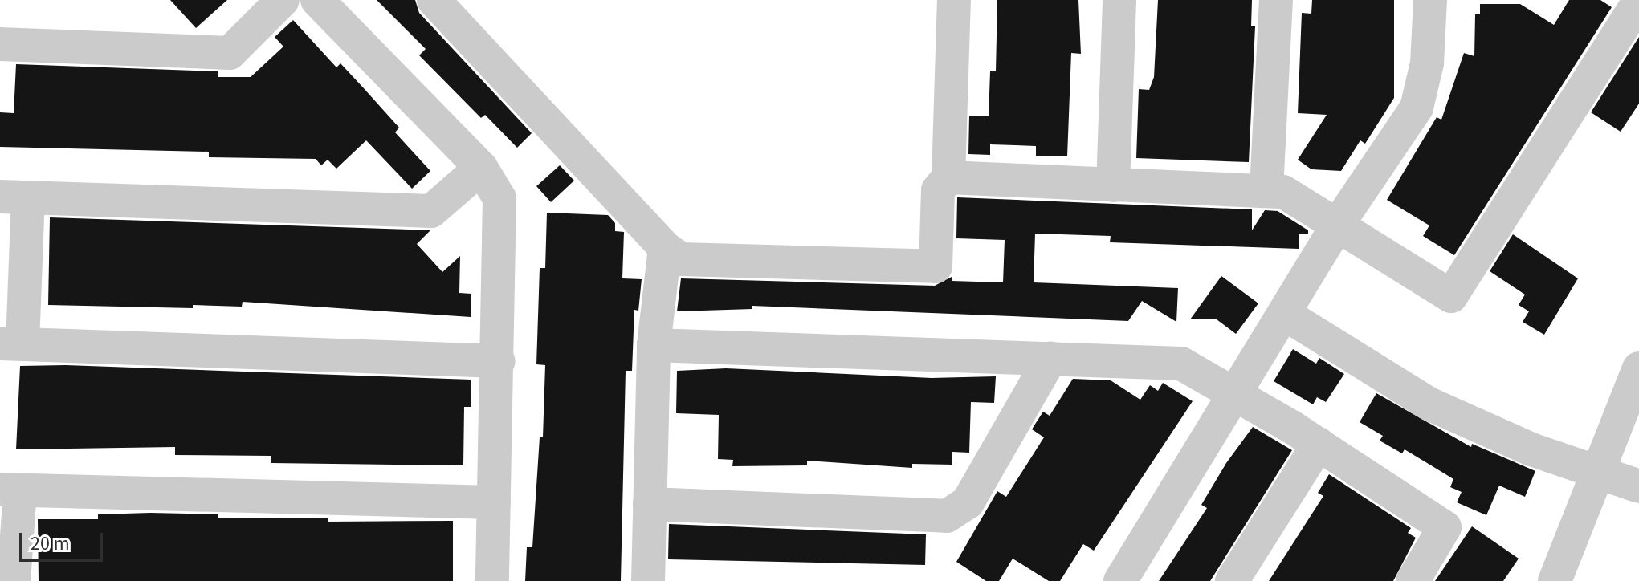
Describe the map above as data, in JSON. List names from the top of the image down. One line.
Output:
{"scale_bar":"20 m"}
